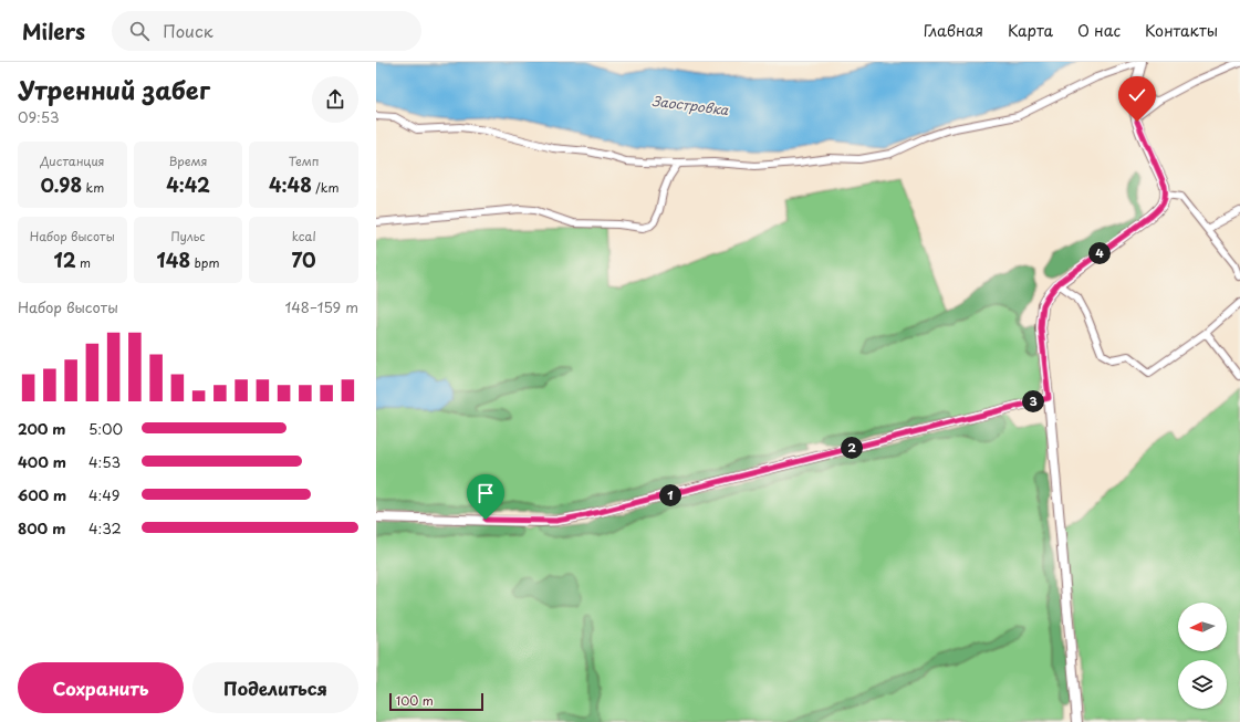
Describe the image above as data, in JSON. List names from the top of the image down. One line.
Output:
{"water":["Заостровка"],"scale_bar":"100 m","north":"left","page":{"header":"Milers","search":"Поиск","nav":["Главная","Карта","О нас","Контакты"],"heading":["Утренний забег","09:53"],"stats":[["Дистанция","0.98 km"],["Время","4:42"],["Темп","4:48 /km"],["Набор высоты","12 m"],["Пульс","148 bpm"],["kcal","70"]],"pins":["4","3","2","1"],"chart":["Набор высоты","148–159 m"],"list":[{"name":"200 m","note":"5:00"},{"name":"400 m","note":"4:53"},{"name":"600 m","note":"4:49"},{"name":"800 m","note":"4:32"}],"buttons":["Сохранить","Поделиться"],"scale":"100 m"}}
